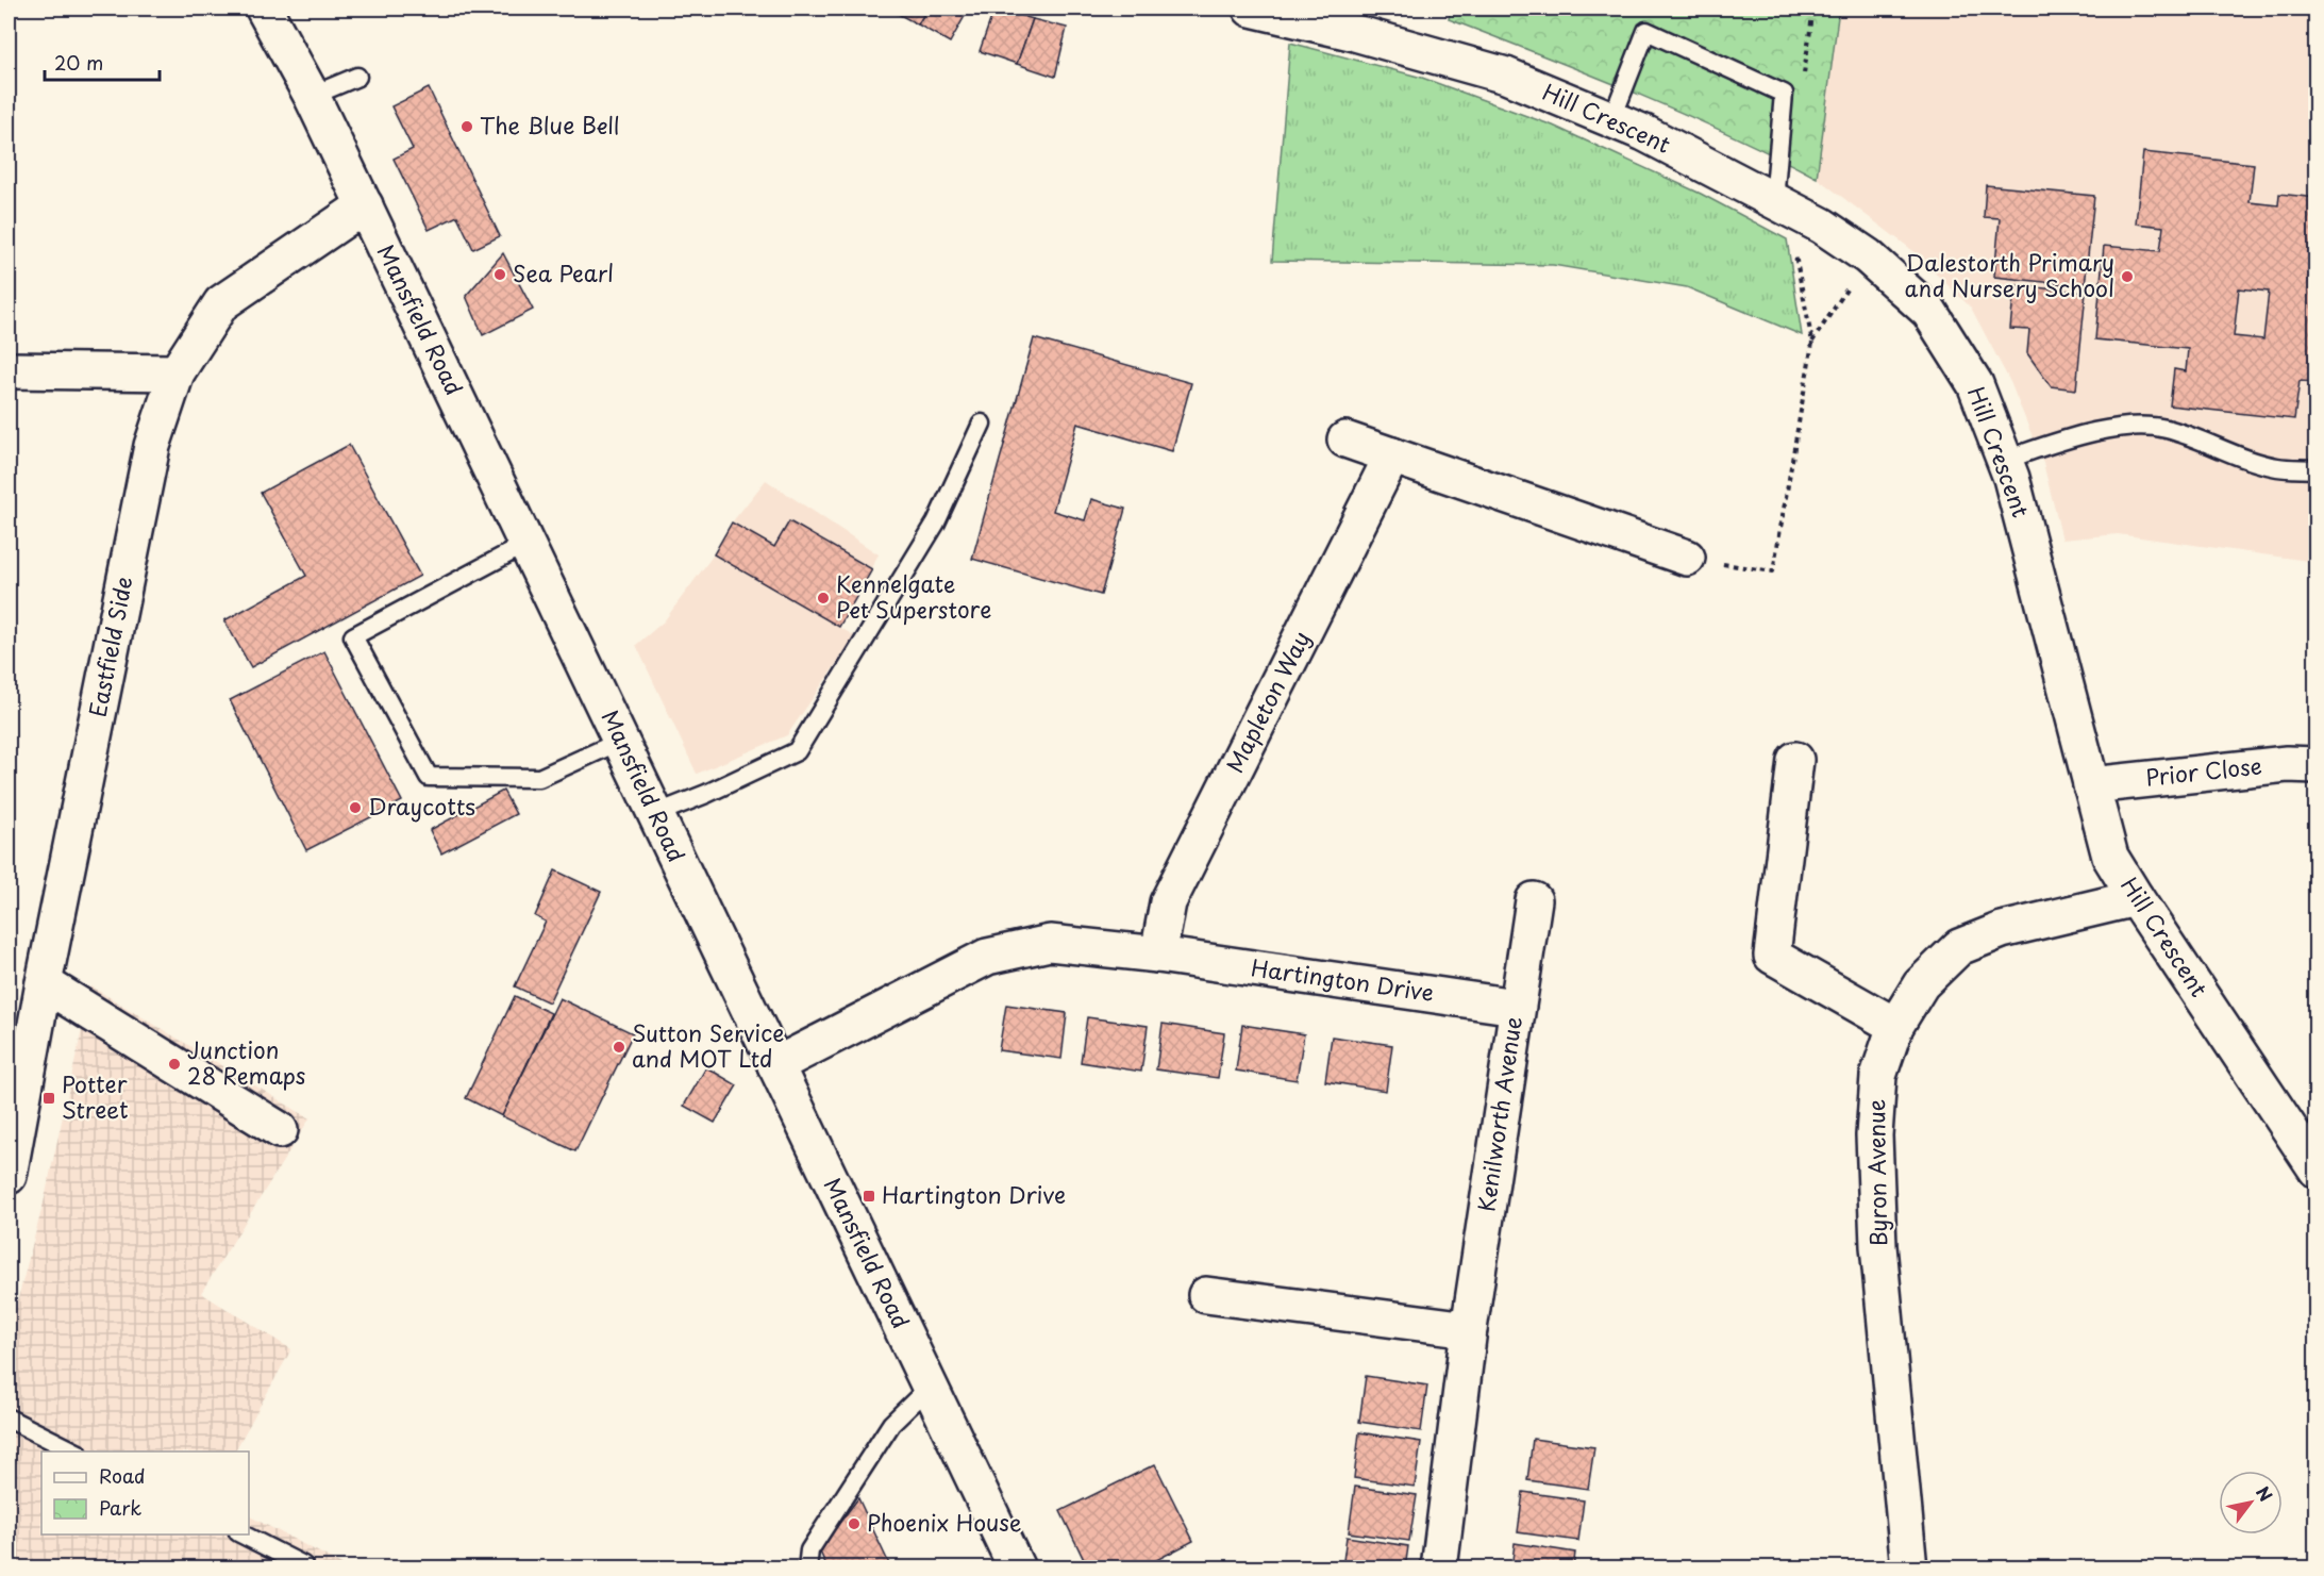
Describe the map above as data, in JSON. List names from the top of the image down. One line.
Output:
{"streets":{"street":["Hill Crescent","Mansfield Road","Eastfield Side","Mapleton Way","Prior Close","Hartington Drive","Kenilworth Avenue","Byron Avenue"]},"crossings":[["Hill Crescent","Prior Close"],["Hill Crescent","Byron Avenue"],["Mansfield Road","Eastfield Side"],["Mansfield Road","Hartington Drive"],["Mapleton Way","Hartington Drive"],["Hartington Drive","Kenilworth Avenue"]],"places":{"other":["The Blue Bell","Sea Pearl","Dalestorth Primary and Nursery School","Kennelgate Pet Superstore","Draycotts","Sutton Service and MOT Ltd","Junction 28 Remaps","Phoenix House"],"transit":["Potter Street","Hartington Drive"]},"legend":["Road","Park"],"scale_bar":"20 m","north":"top right"}
